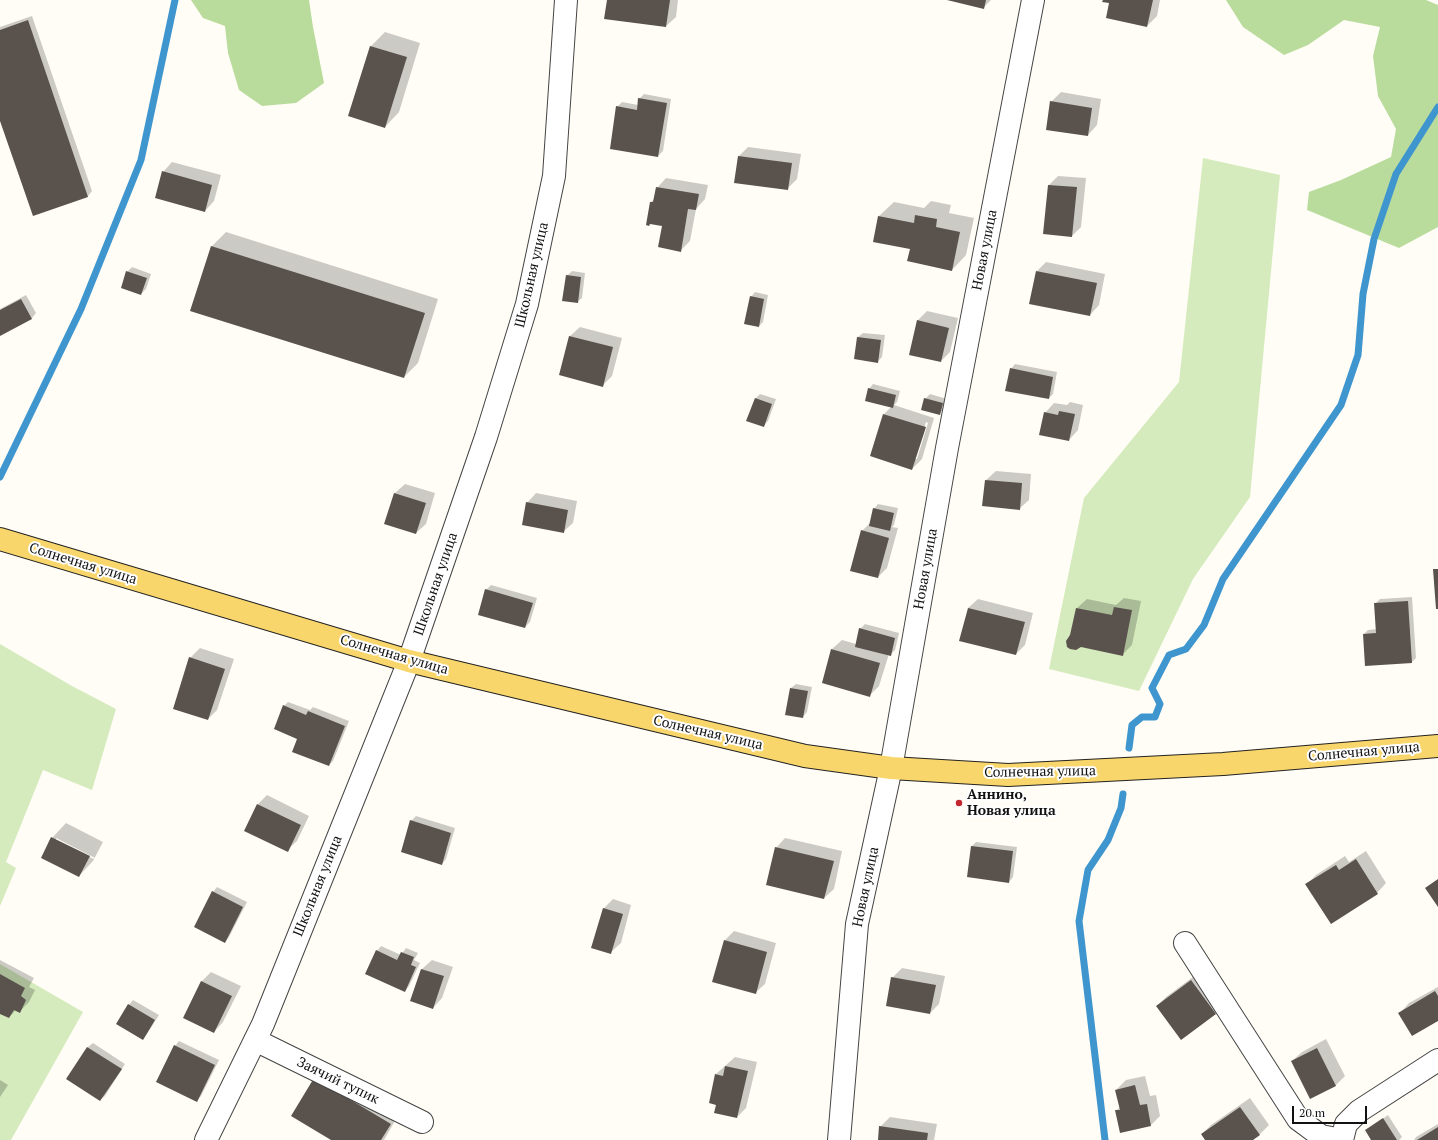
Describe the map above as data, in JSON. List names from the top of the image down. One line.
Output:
{"streets":{"main road":["Солнечная улица"],"street":["Новая улица","Школьная улица","Заячий тупик"]},"crossings":[["Новая улица","Солнечная улица"],["Школьная улица","Солнечная улица"],["Школьная улица","Заячий тупик"]],"places":["Аннино, Новая улица"],"scale_bar":"20 m"}
